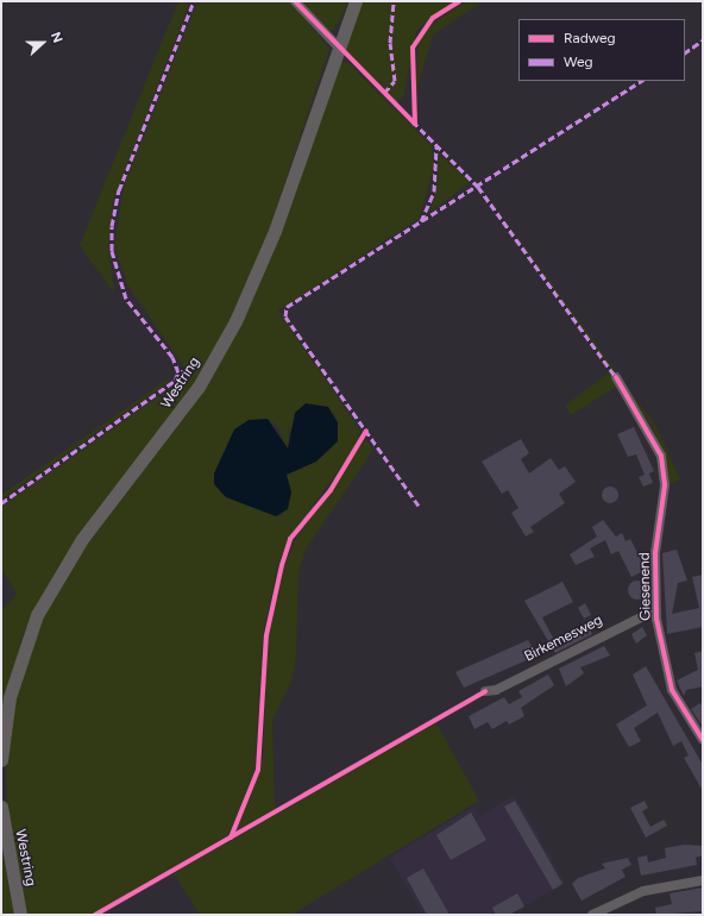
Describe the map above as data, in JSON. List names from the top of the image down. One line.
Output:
{"streets":{"main road":["Westring"],"street":["Giesenend","Birkemesweg"]},"crossings":[["Giesenend","Birkemesweg"]],"legend":["Radweg","Weg"],"north":"right"}
